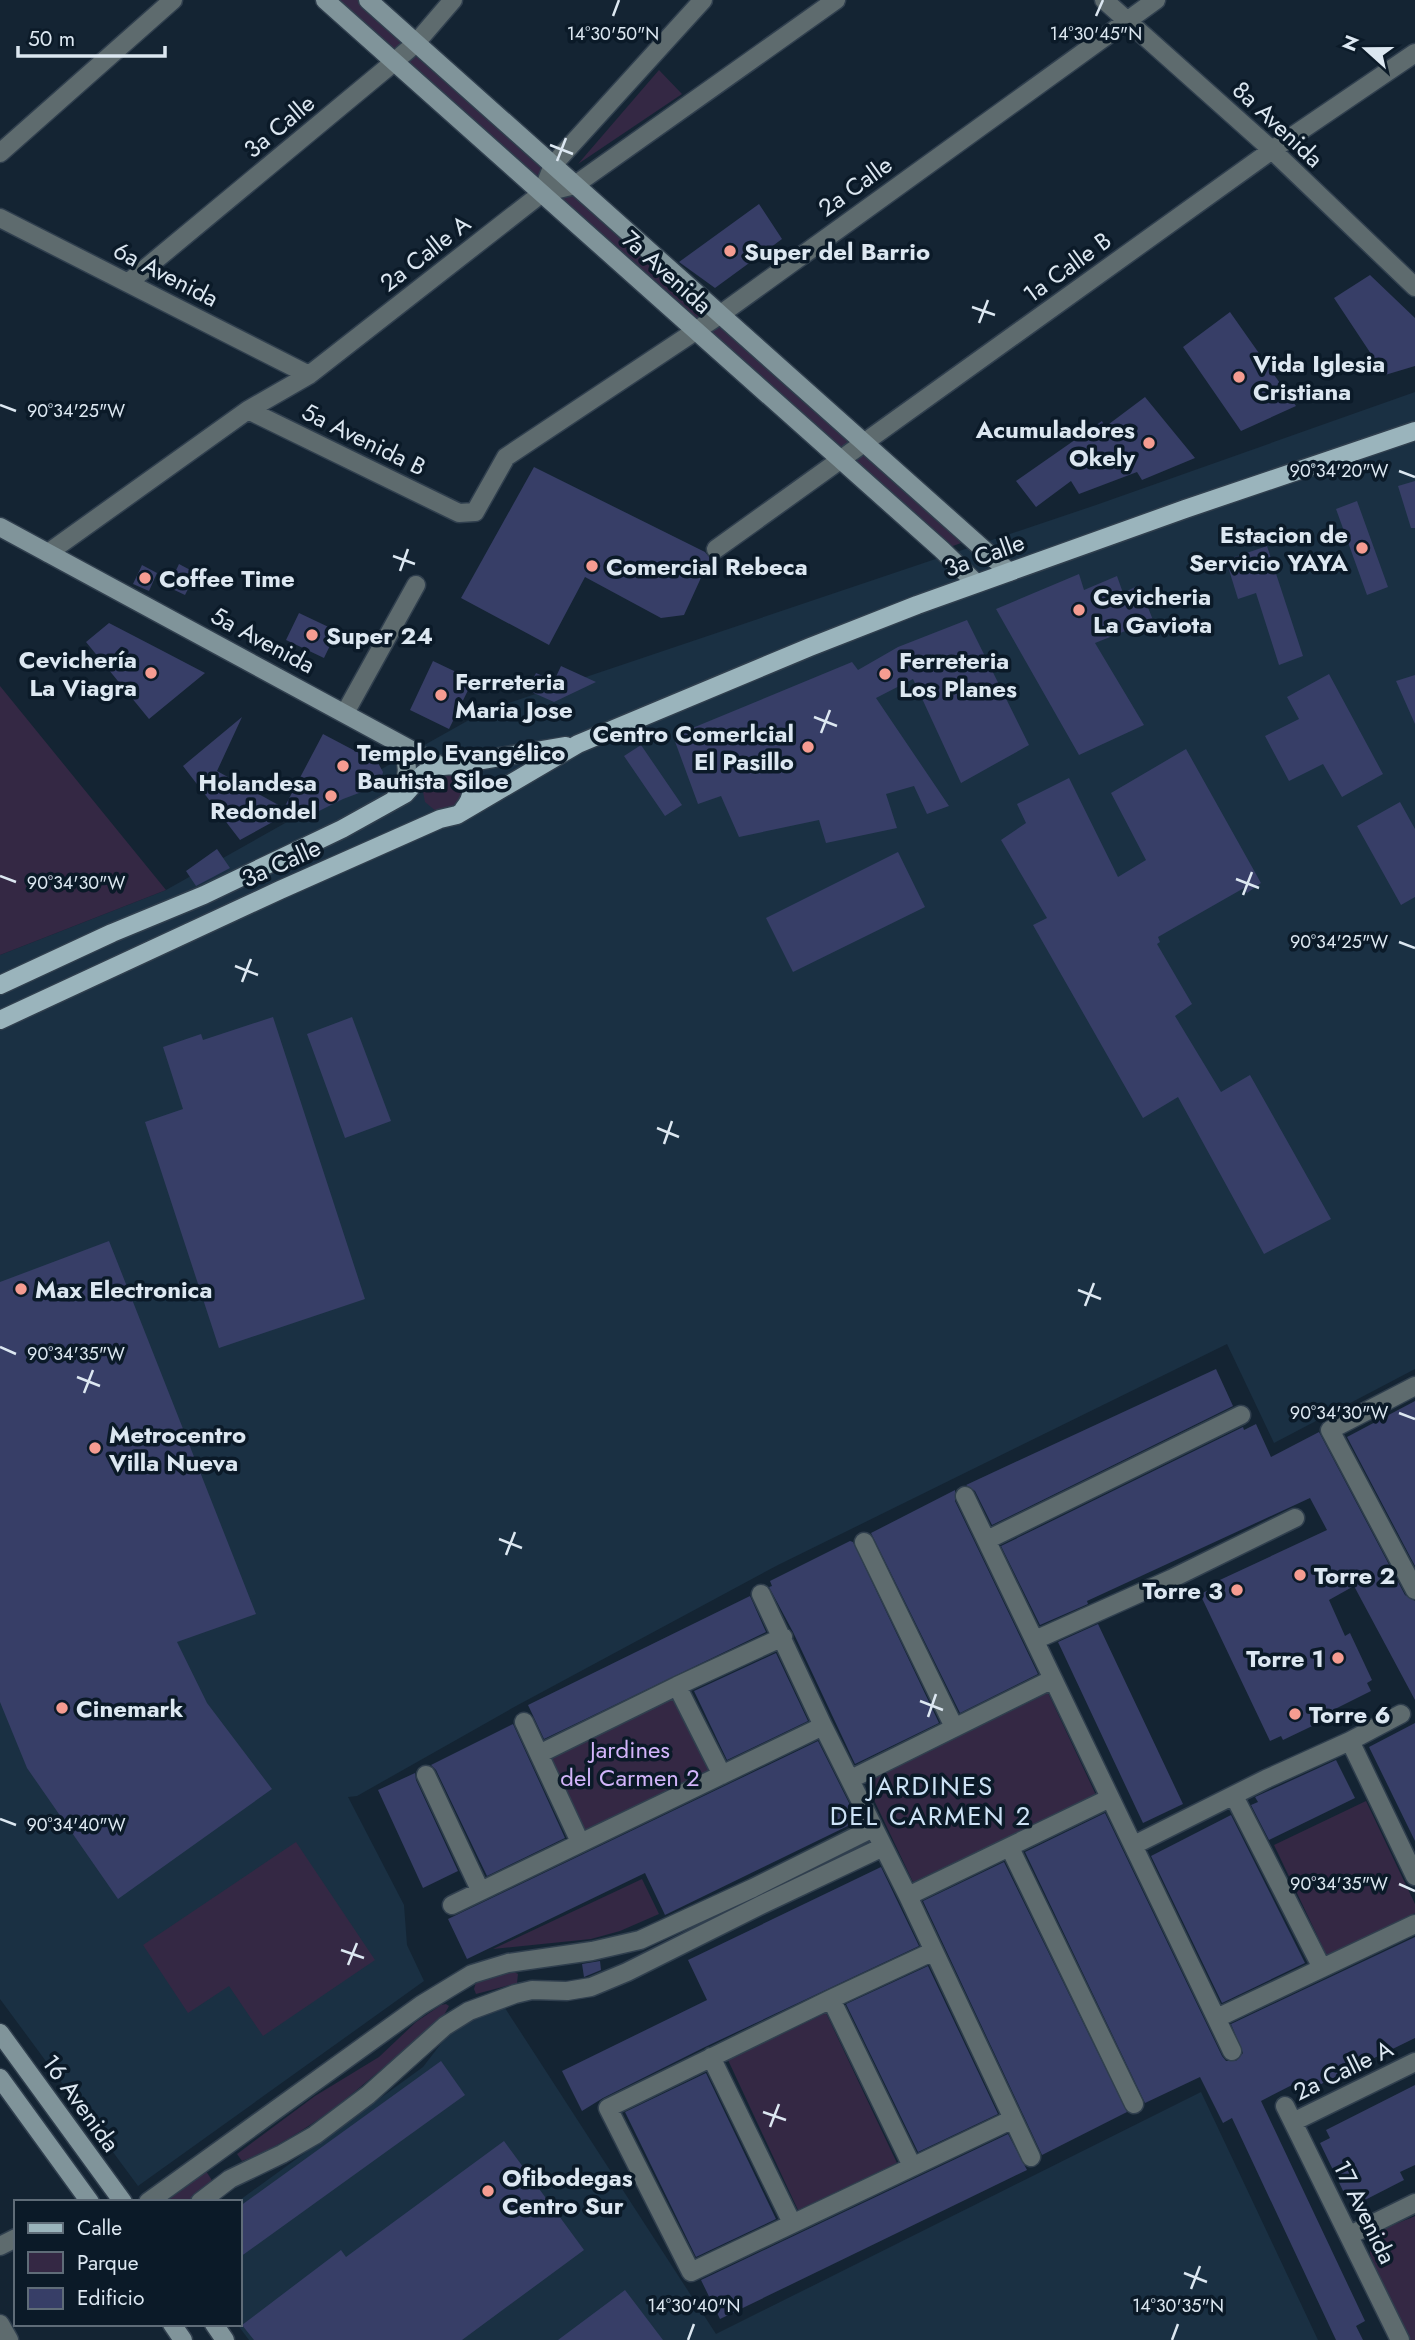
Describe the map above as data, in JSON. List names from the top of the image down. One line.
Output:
{"streets":{"main road":["3a Calle"],"street":["8a Avenida","2a Calle","2a Calle A","1a Calle B","7a Avenida","6a Avenida","5a Avenida B","5a Avenida","16 Avenida","17 Avenida"]},"crossings":[["8a Avenida","2a Calle"],["8a Avenida","1a Calle B"],["3a Calle","7a Avenida"],["3a Calle","6a Avenida"],["3a Calle","5a Avenida"],["2a Calle","7a Avenida"],["2a Calle","5a Avenida B"],["2a Calle A","7a Avenida"],["2a Calle A","6a Avenida"],["2a Calle A","5a Avenida B"],["2a Calle A","5a Avenida"],["2a Calle A","17 Avenida"],["1a Calle B","7a Avenida"]],"districts":["JARDINES DEL CARMEN 2"],"parks":["Jardines del Carmen 2"],"places":["Super del Barrio","Vida Iglesia Cristiana","Acumuladores Okely","Estacion de Servicio YAYA","Comercial Rebeca","Coffee Time","Cevicheria La Gaviota","Super 24","Cevichería La Viagra","Ferreteria Los Planes","Ferreteria Maria Jose","Centro Comerlcial El Pasillo","Templo Evangélico Bautista Siloe","Holandesa Redondel","Max Electronica","Metrocentro Villa Nueva","Torre 2","Torre 3","Torre 1","Cinemark","Torre 6","Ofibodegas Centro Sur"],"legend":["Calle","Parque","Edificio"],"scale_bar":"50 m","north":"left","coordinates":["14°30'50\"N","14°30'45\"N","90°34'25\"W","90°34'20\"W","90°34'30\"W","90°34'35\"W","90°34'40\"W","14°30'40\"N","14°30'35\"N"]}
